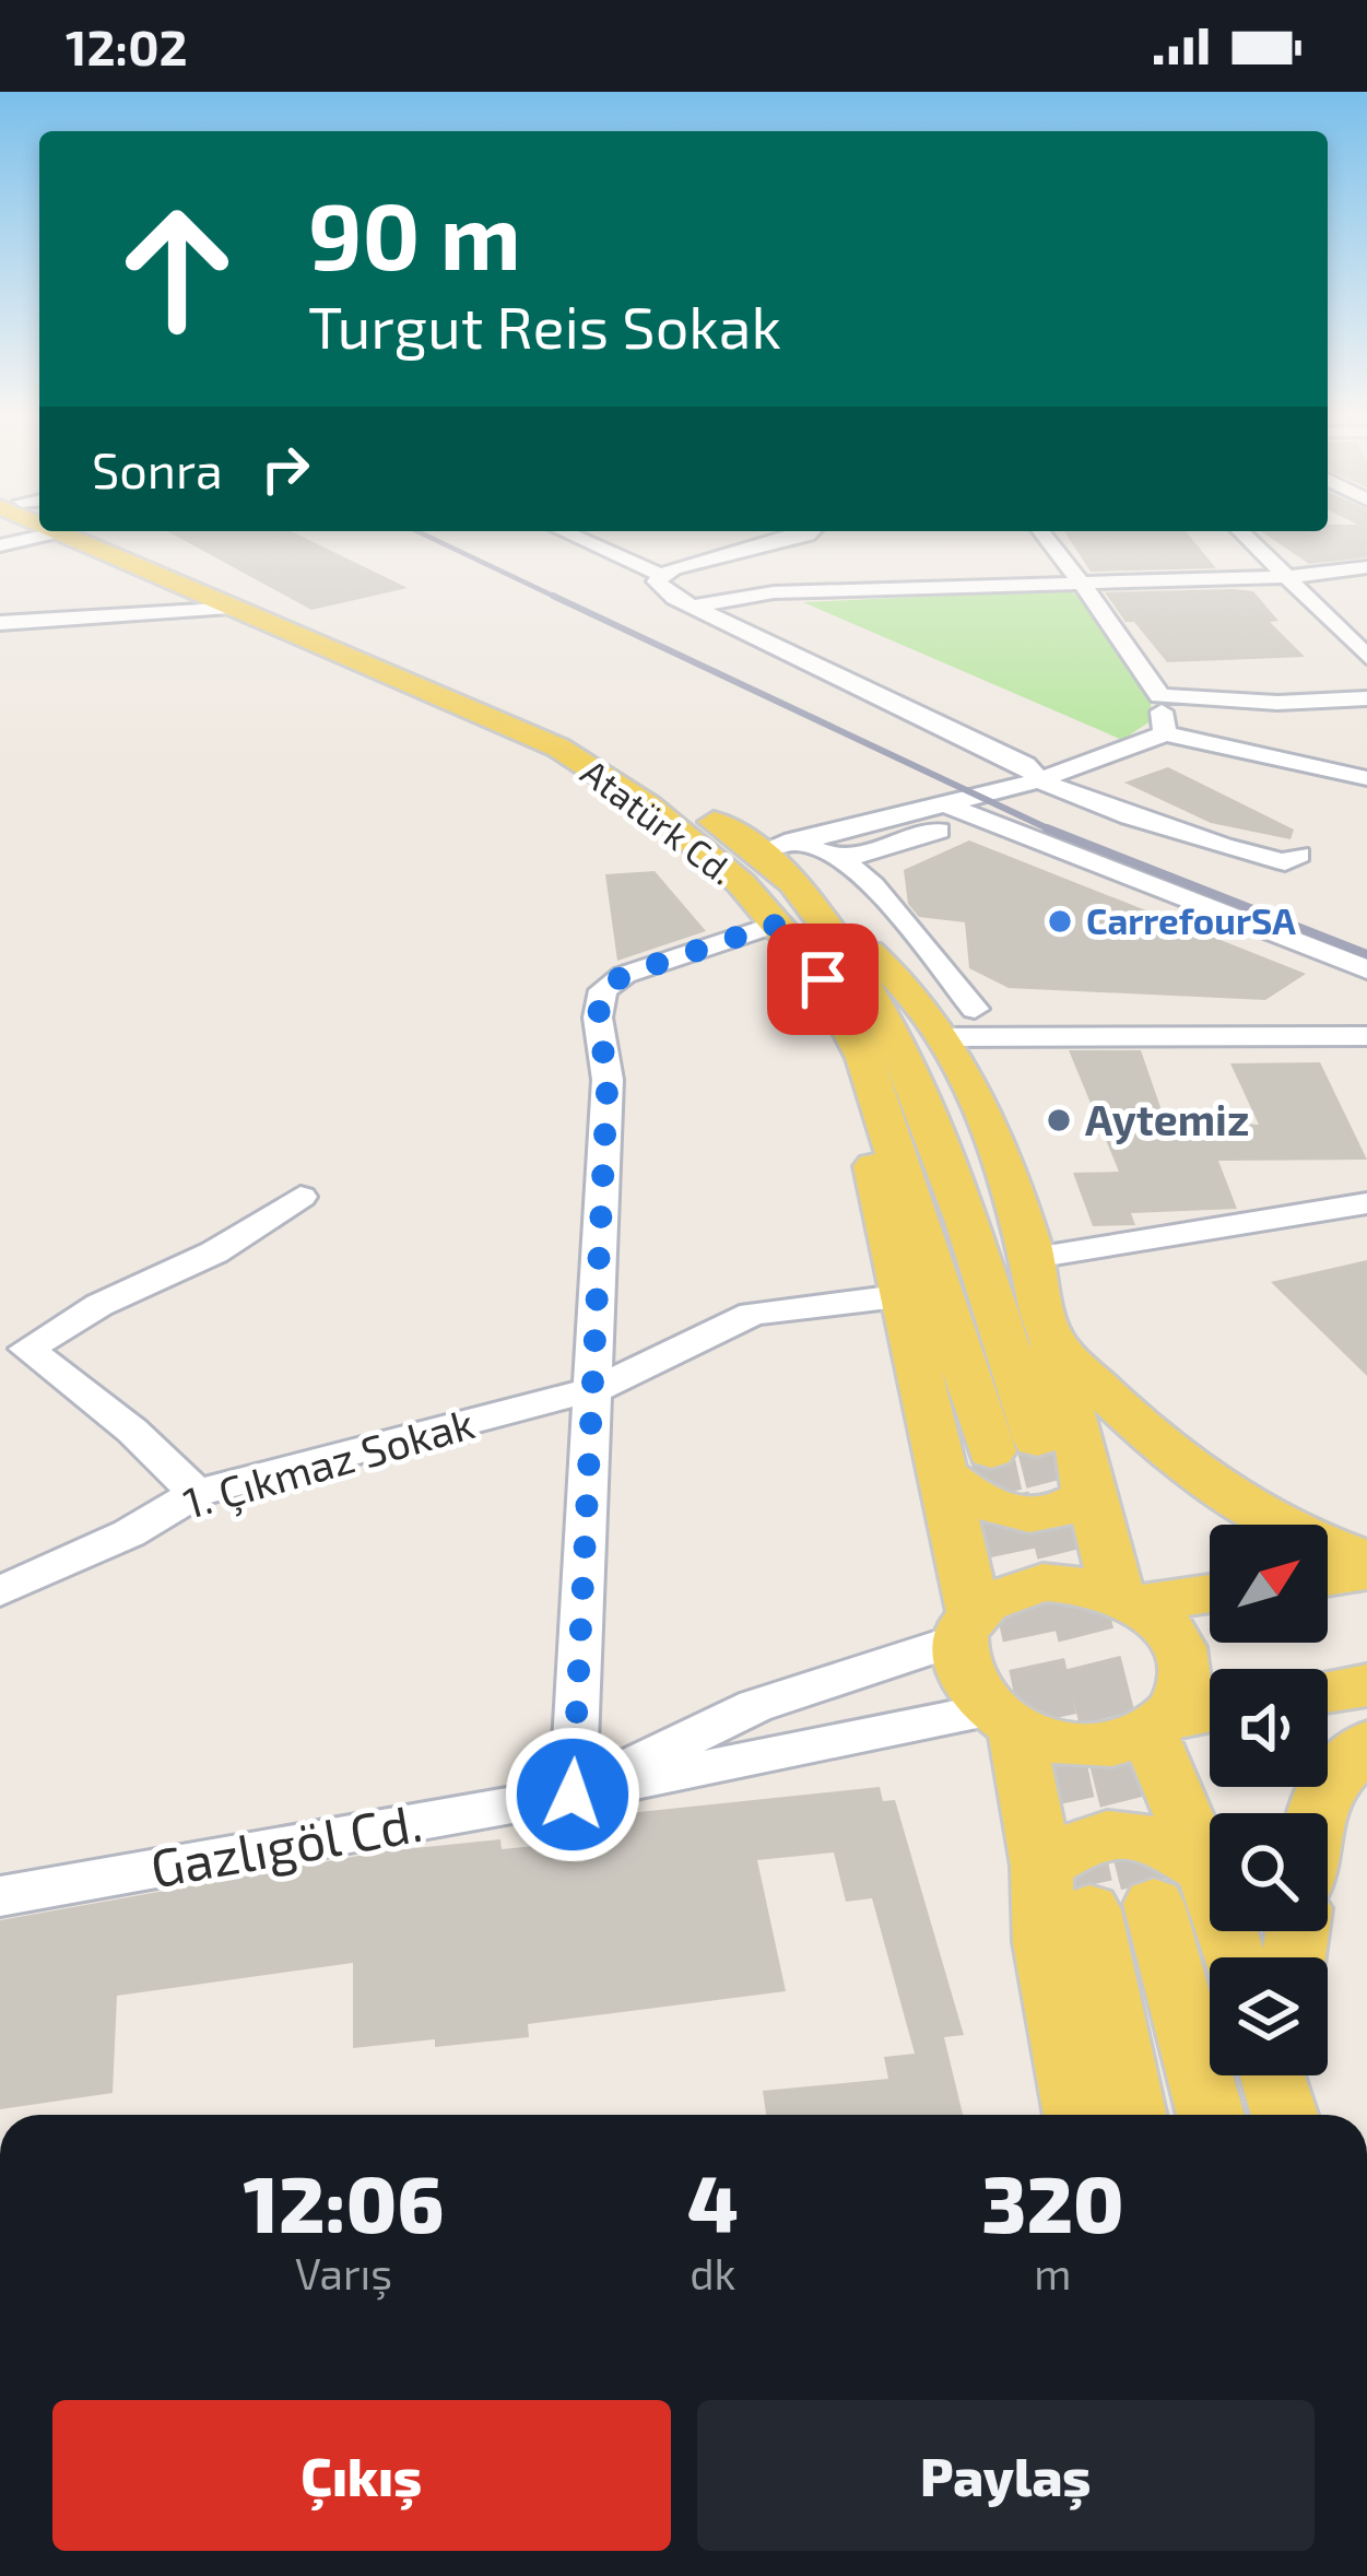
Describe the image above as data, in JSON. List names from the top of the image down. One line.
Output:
{"streets":{"main road":["Atatürk Cd."],"street":["1. Çıkmaz Sokak","Gazlıgöl Cd."]},"places":["CarrefourSA","Aytemiz"],"north":"top right","page":{"status":"12:02","turn":["90 m","Turgut Reis Sokak"],"then":"Sonra","eta":["12:06","Varış","4","dk","320","m"],"buttons":["Çıkış","Paylaş"]}}
